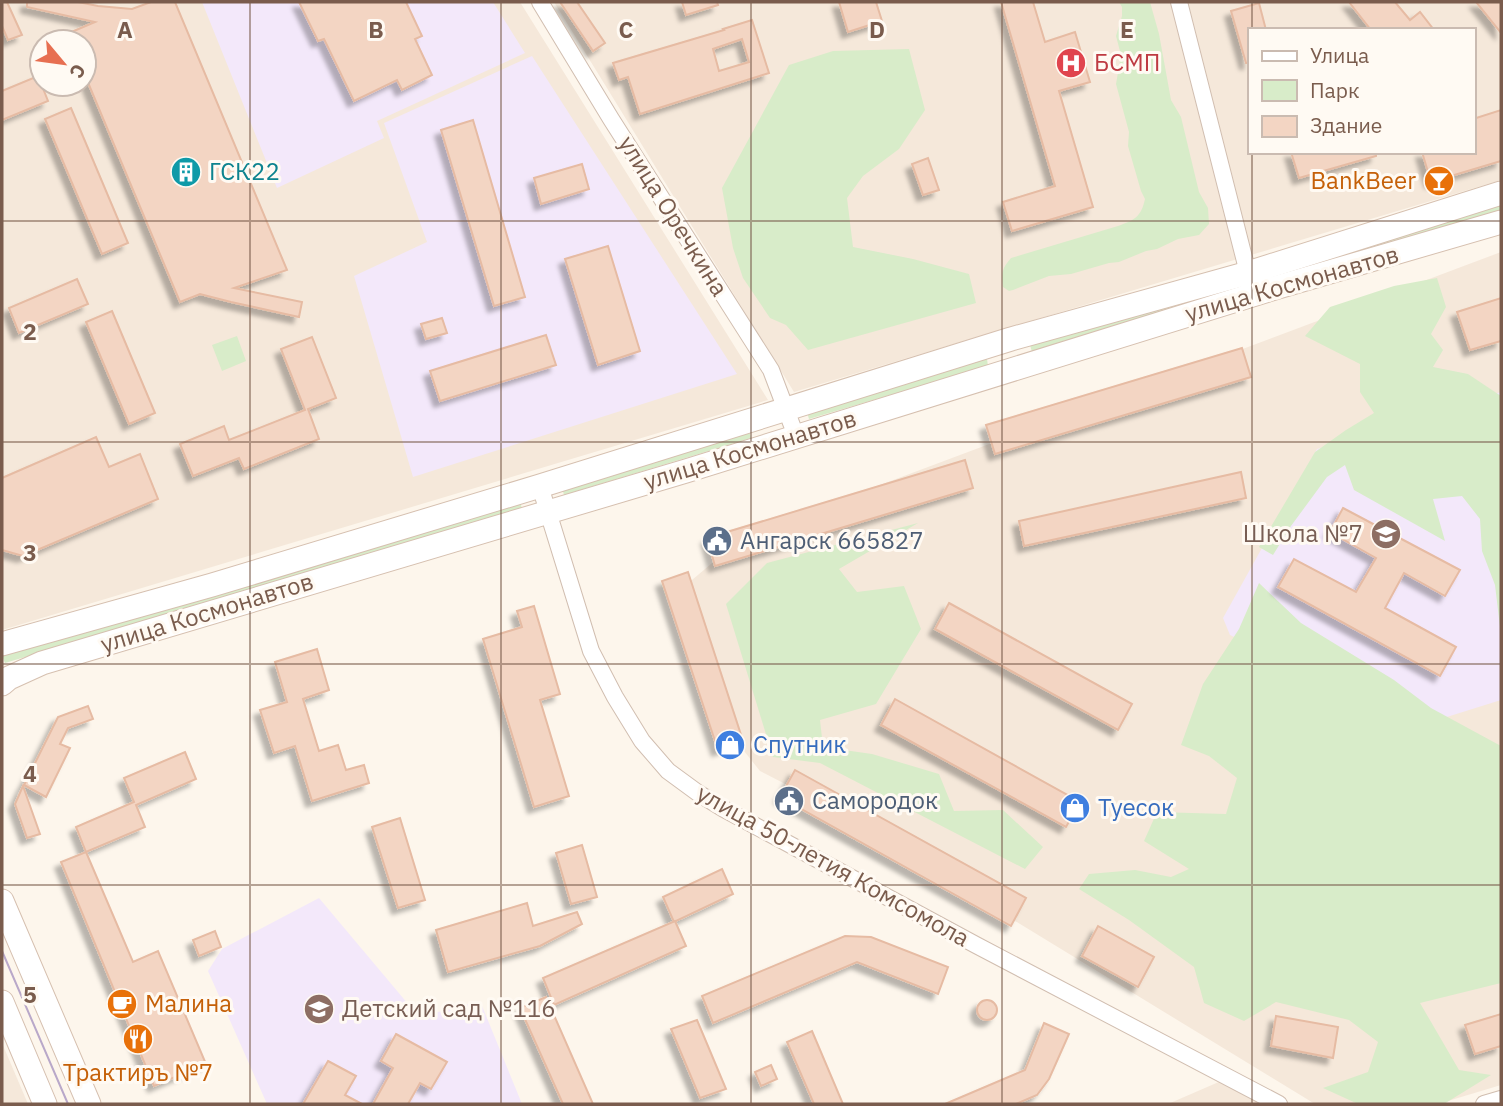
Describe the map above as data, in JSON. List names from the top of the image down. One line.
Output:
{"streets":{"street":["улица Оречкина","улица Космонавтов","улица 50-летия Комсомола"]},"crossings":[["улица Оречкина","улица Космонавтов"],["улица Космонавтов","улица 50-летия Комсомола"]],"places":{"hospital":["БСМП"],"building":["ГСК22"],"bar":["BankBeer"],"school or university":["Школа №7","Детский сад №116"],"public building":["Ангарск 665827","Самородок"],"shop":["Спутник","Туесок"],"cafe":["Малина"],"restaurant":["Трактиръ №7"]},"legend":["Улица","Парк","Здание"],"north":"bottom right","grid":{"columns":["A","B","C","D","E"],"rows":["2","3","4","5"]}}
